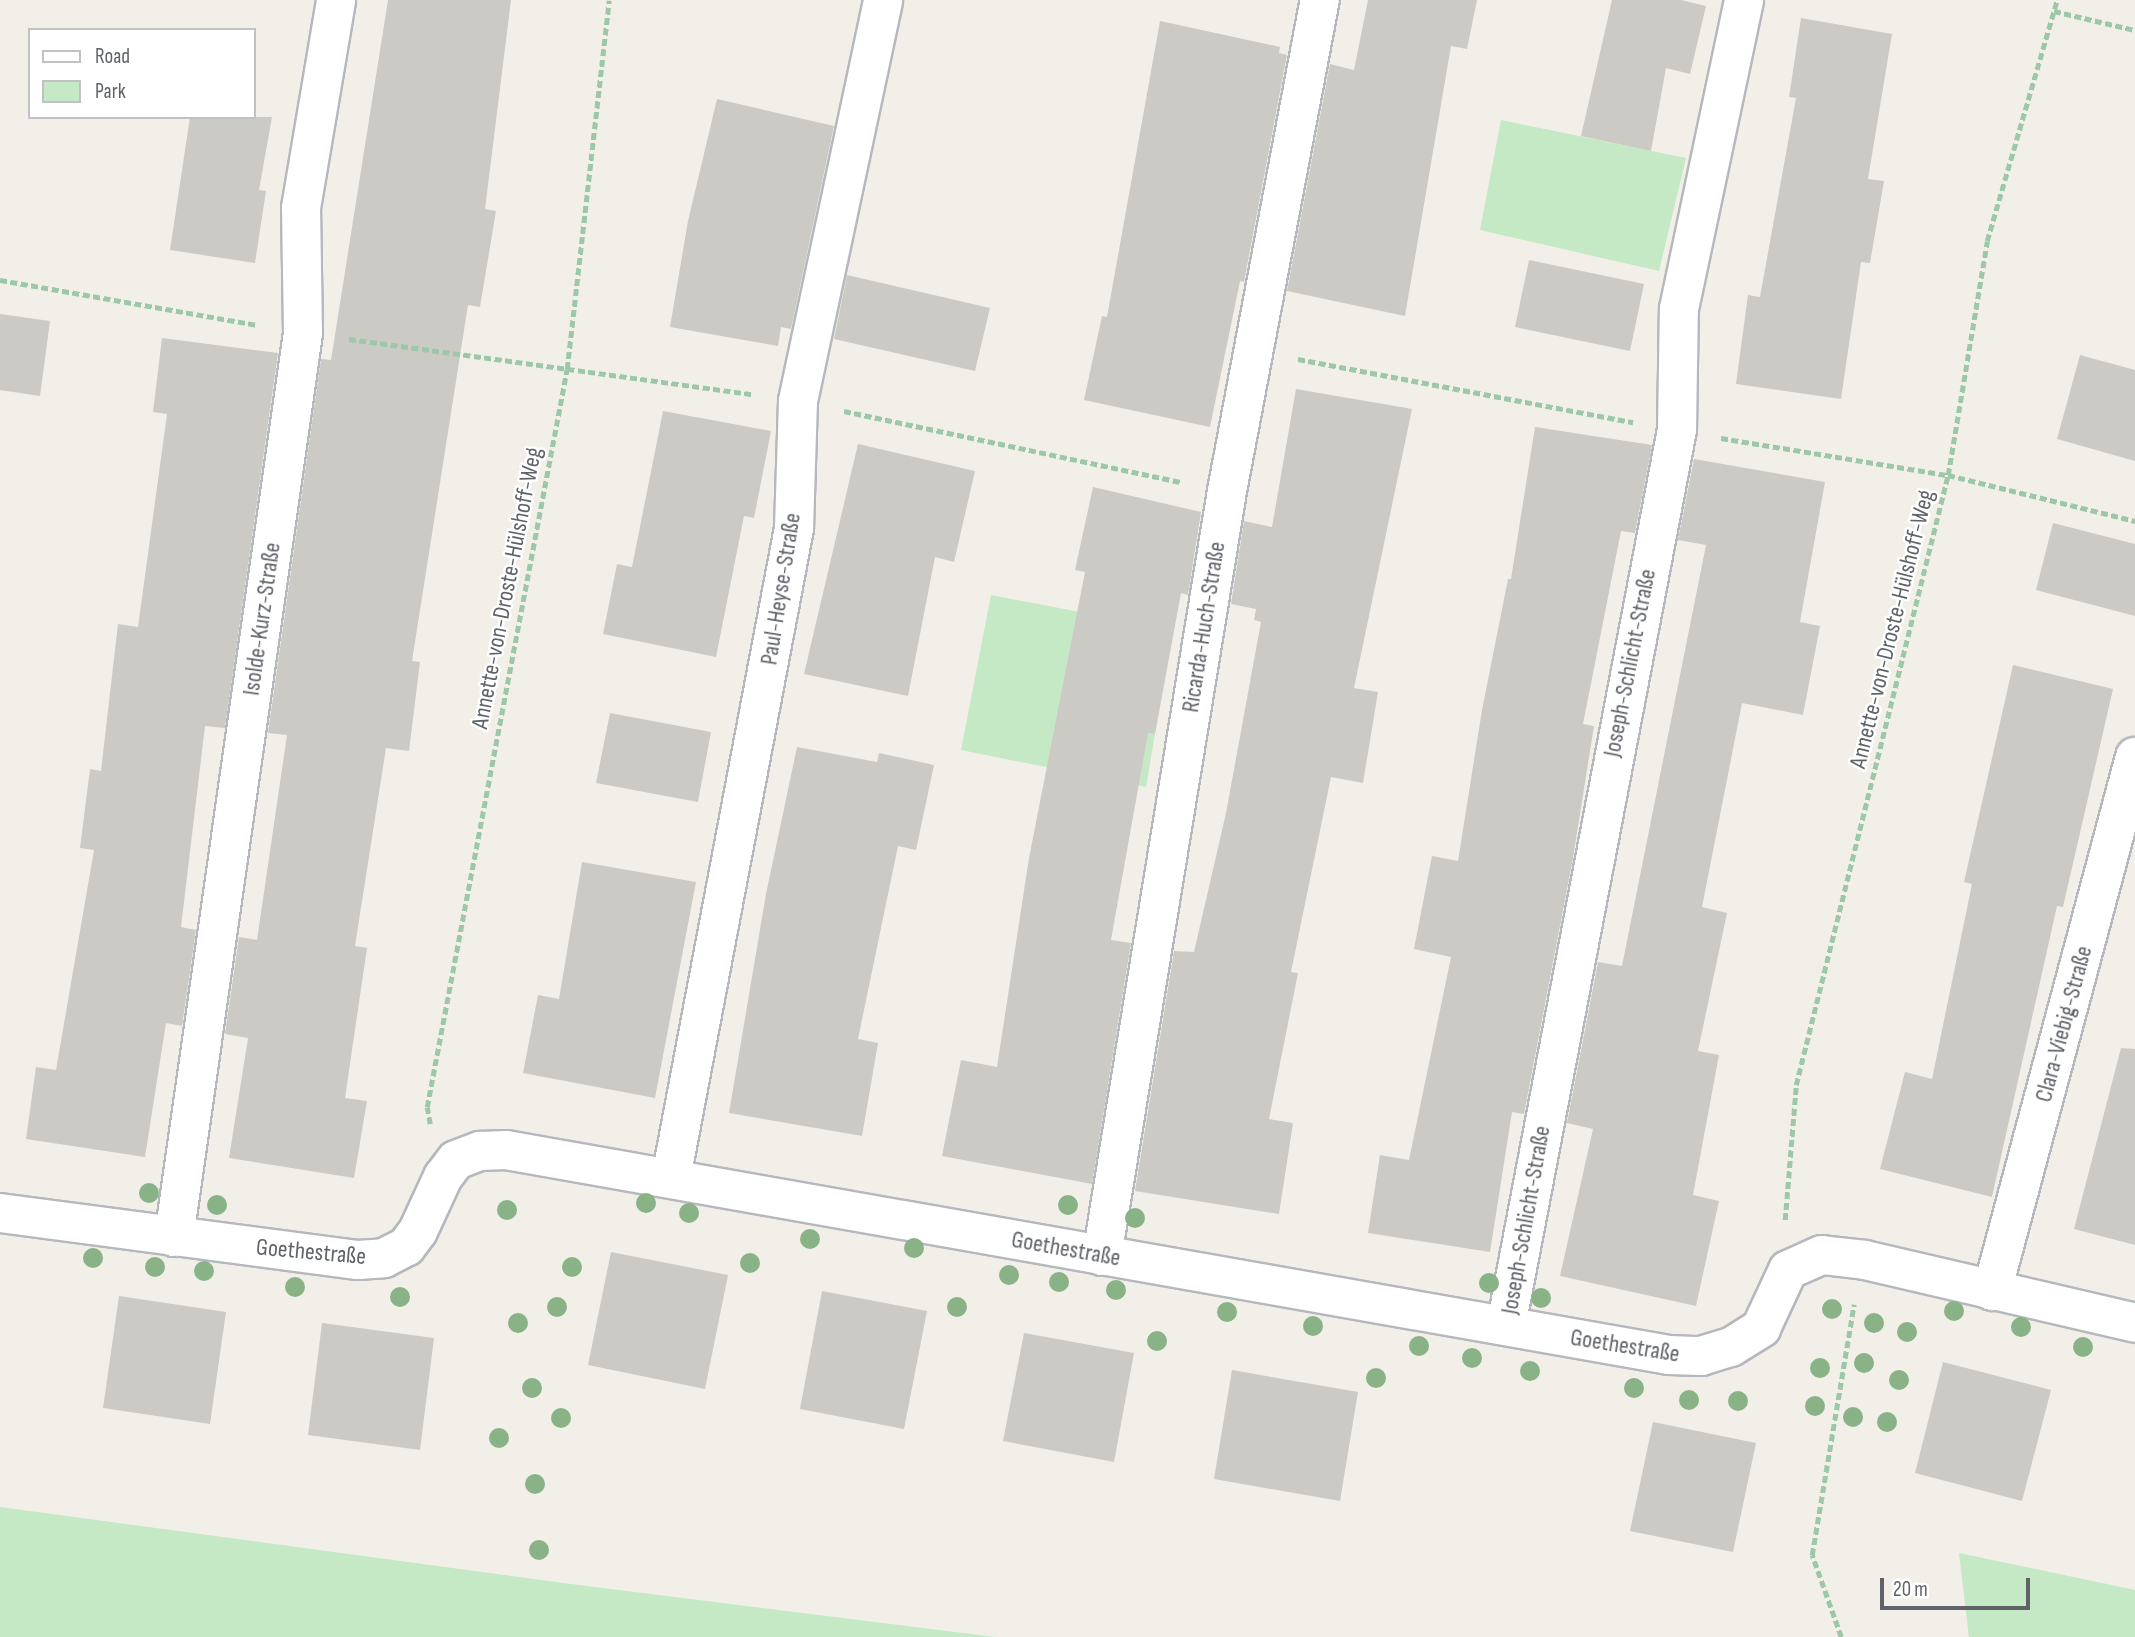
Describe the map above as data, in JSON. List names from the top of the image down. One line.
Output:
{"streets":{"street":["Paul-Heyse-Straße","Isolde-Kurz-Straße","Ricarda-Huch-Straße","Joseph-Schlicht-Straße","Clara-Viebig-Straße","Goethestraße"],"path":["Annette-von-Droste-Hülshoff-Weg"]},"crossings":[["Annette-von-Droste-Hülshoff-Weg","Goethestraße"],["Paul-Heyse-Straße","Goethestraße"],["Isolde-Kurz-Straße","Goethestraße"],["Ricarda-Huch-Straße","Goethestraße"],["Joseph-Schlicht-Straße","Goethestraße"]],"legend":["Road","Park"],"scale_bar":"20 m"}
